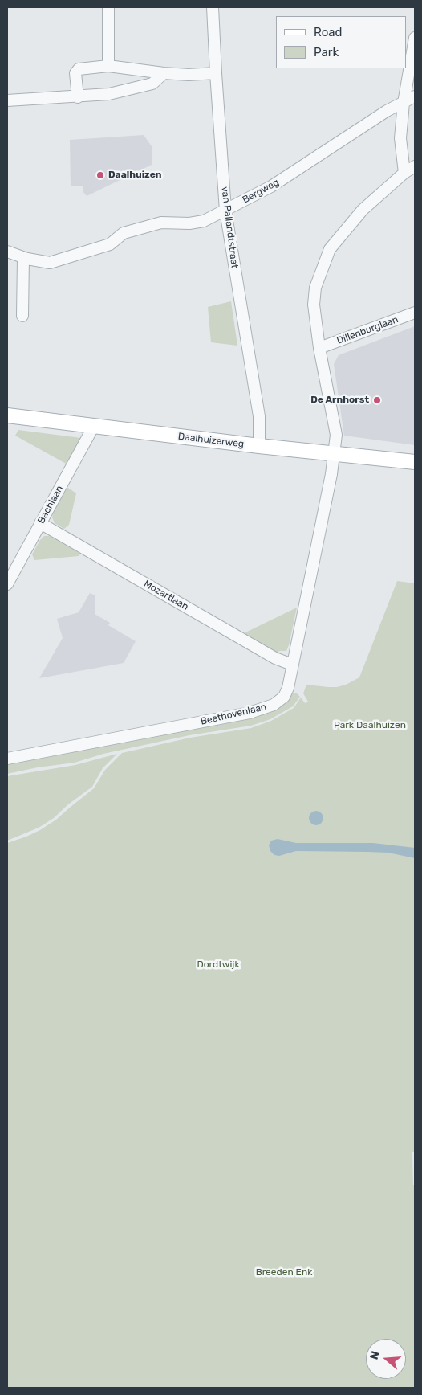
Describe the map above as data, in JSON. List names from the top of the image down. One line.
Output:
{"streets":{"main road":["Daalhuizerweg"],"street":["Bergweg","van Pallandtstraat","Dillenburglaan","Bachlaan","Mozartlaan","Beethovenlaan"]},"crossings":[["Bergweg","van Pallandtstraat"],["van Pallandtstraat","Daalhuizerweg"],["Dillenburglaan","Beethovenlaan"],["Daalhuizerweg","Bachlaan"],["Daalhuizerweg","Beethovenlaan"],["Bachlaan","Mozartlaan"],["Mozartlaan","Beethovenlaan"]],"parks":["Park Daalhuizen","Dordtwijk","Breeden Enk"],"places":["Daalhuizen","De Arnhorst"],"legend":["Road","Park"],"north":"left"}
